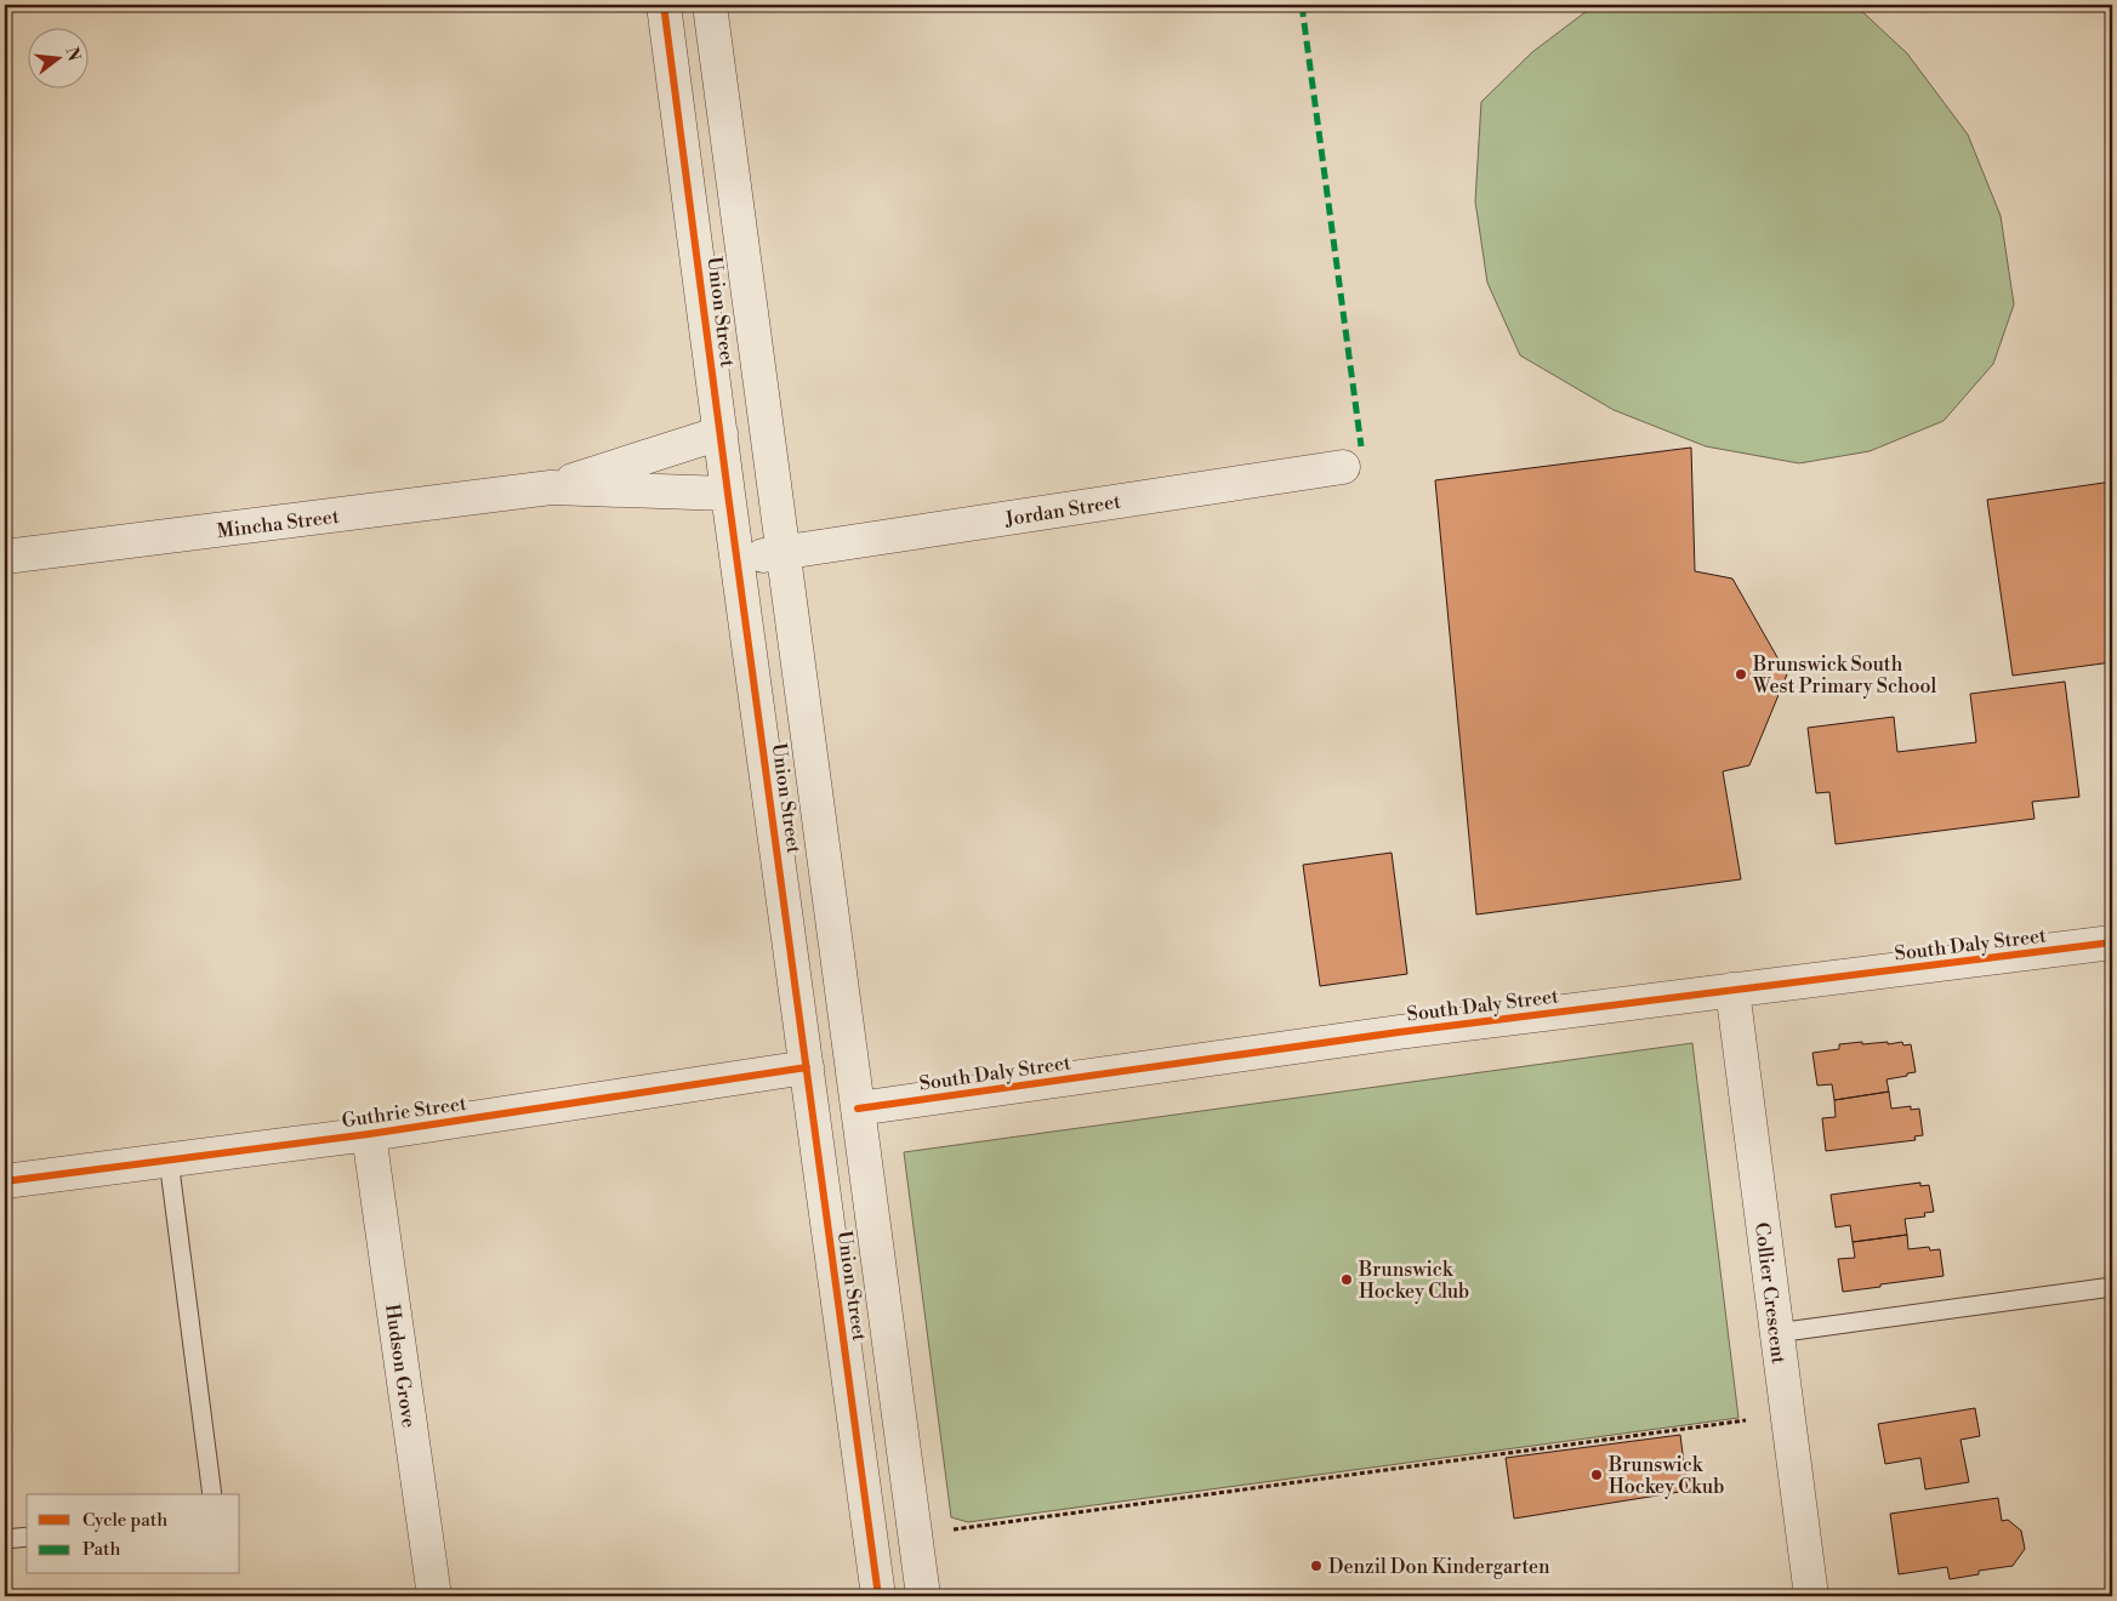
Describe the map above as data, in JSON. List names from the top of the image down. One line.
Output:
{"streets":{"street":["Union Street","Jordan Street","Mincha Street","South Daly Street","Guthrie Street","Collier Crescent","Hudson Grove"]},"crossings":[["Union Street","Jordan Street"],["Union Street","Mincha Street"],["Union Street","South Daly Street"],["Union Street","Guthrie Street"],["South Daly Street","Collier Crescent"],["Guthrie Street","Hudson Grove"]],"places":["Brunswick South West Primary School","Brunswick Hockey Club","Brunswick Hockey Ckub","Denzil Don Kindergarten"],"legend":["Cycle path","Path"],"north":"right"}
